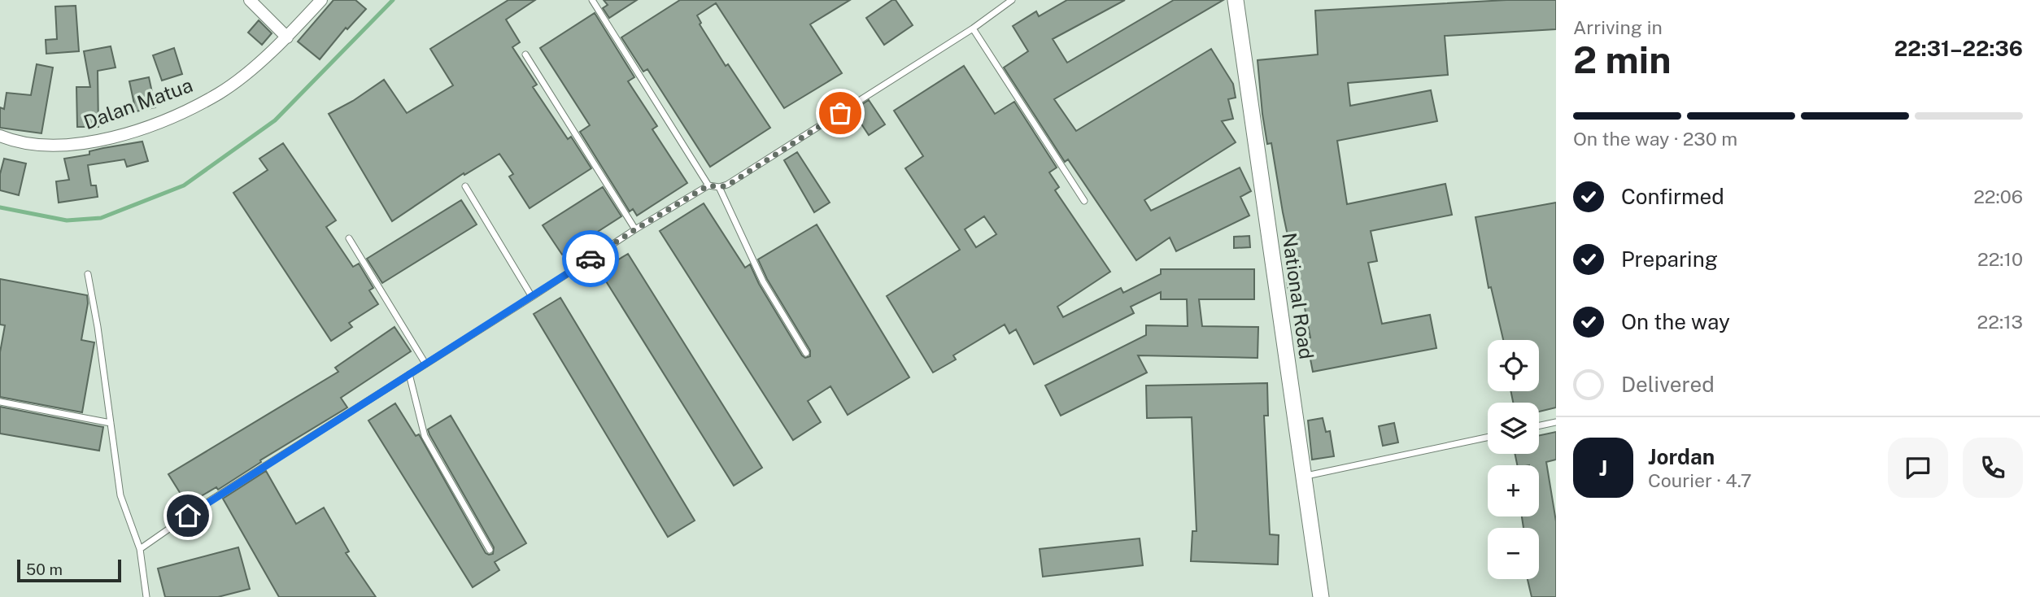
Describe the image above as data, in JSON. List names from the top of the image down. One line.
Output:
{"streets":{"main road":["National Road"],"street":["Dalan Matua"]},"scale_bar":"50 m","page":{"heading":["2 min","Arriving in","22:31–22:36"],"panel":["Jordan","Courier · 4.7"],"bar":"On the way · 230 m","list":[["Confirmed","22:06"],["Preparing","22:10"],["On the way","22:13"],"Delivered"],"map_buttons":["+","−"],"round":"J","scale":"50 m"}}
